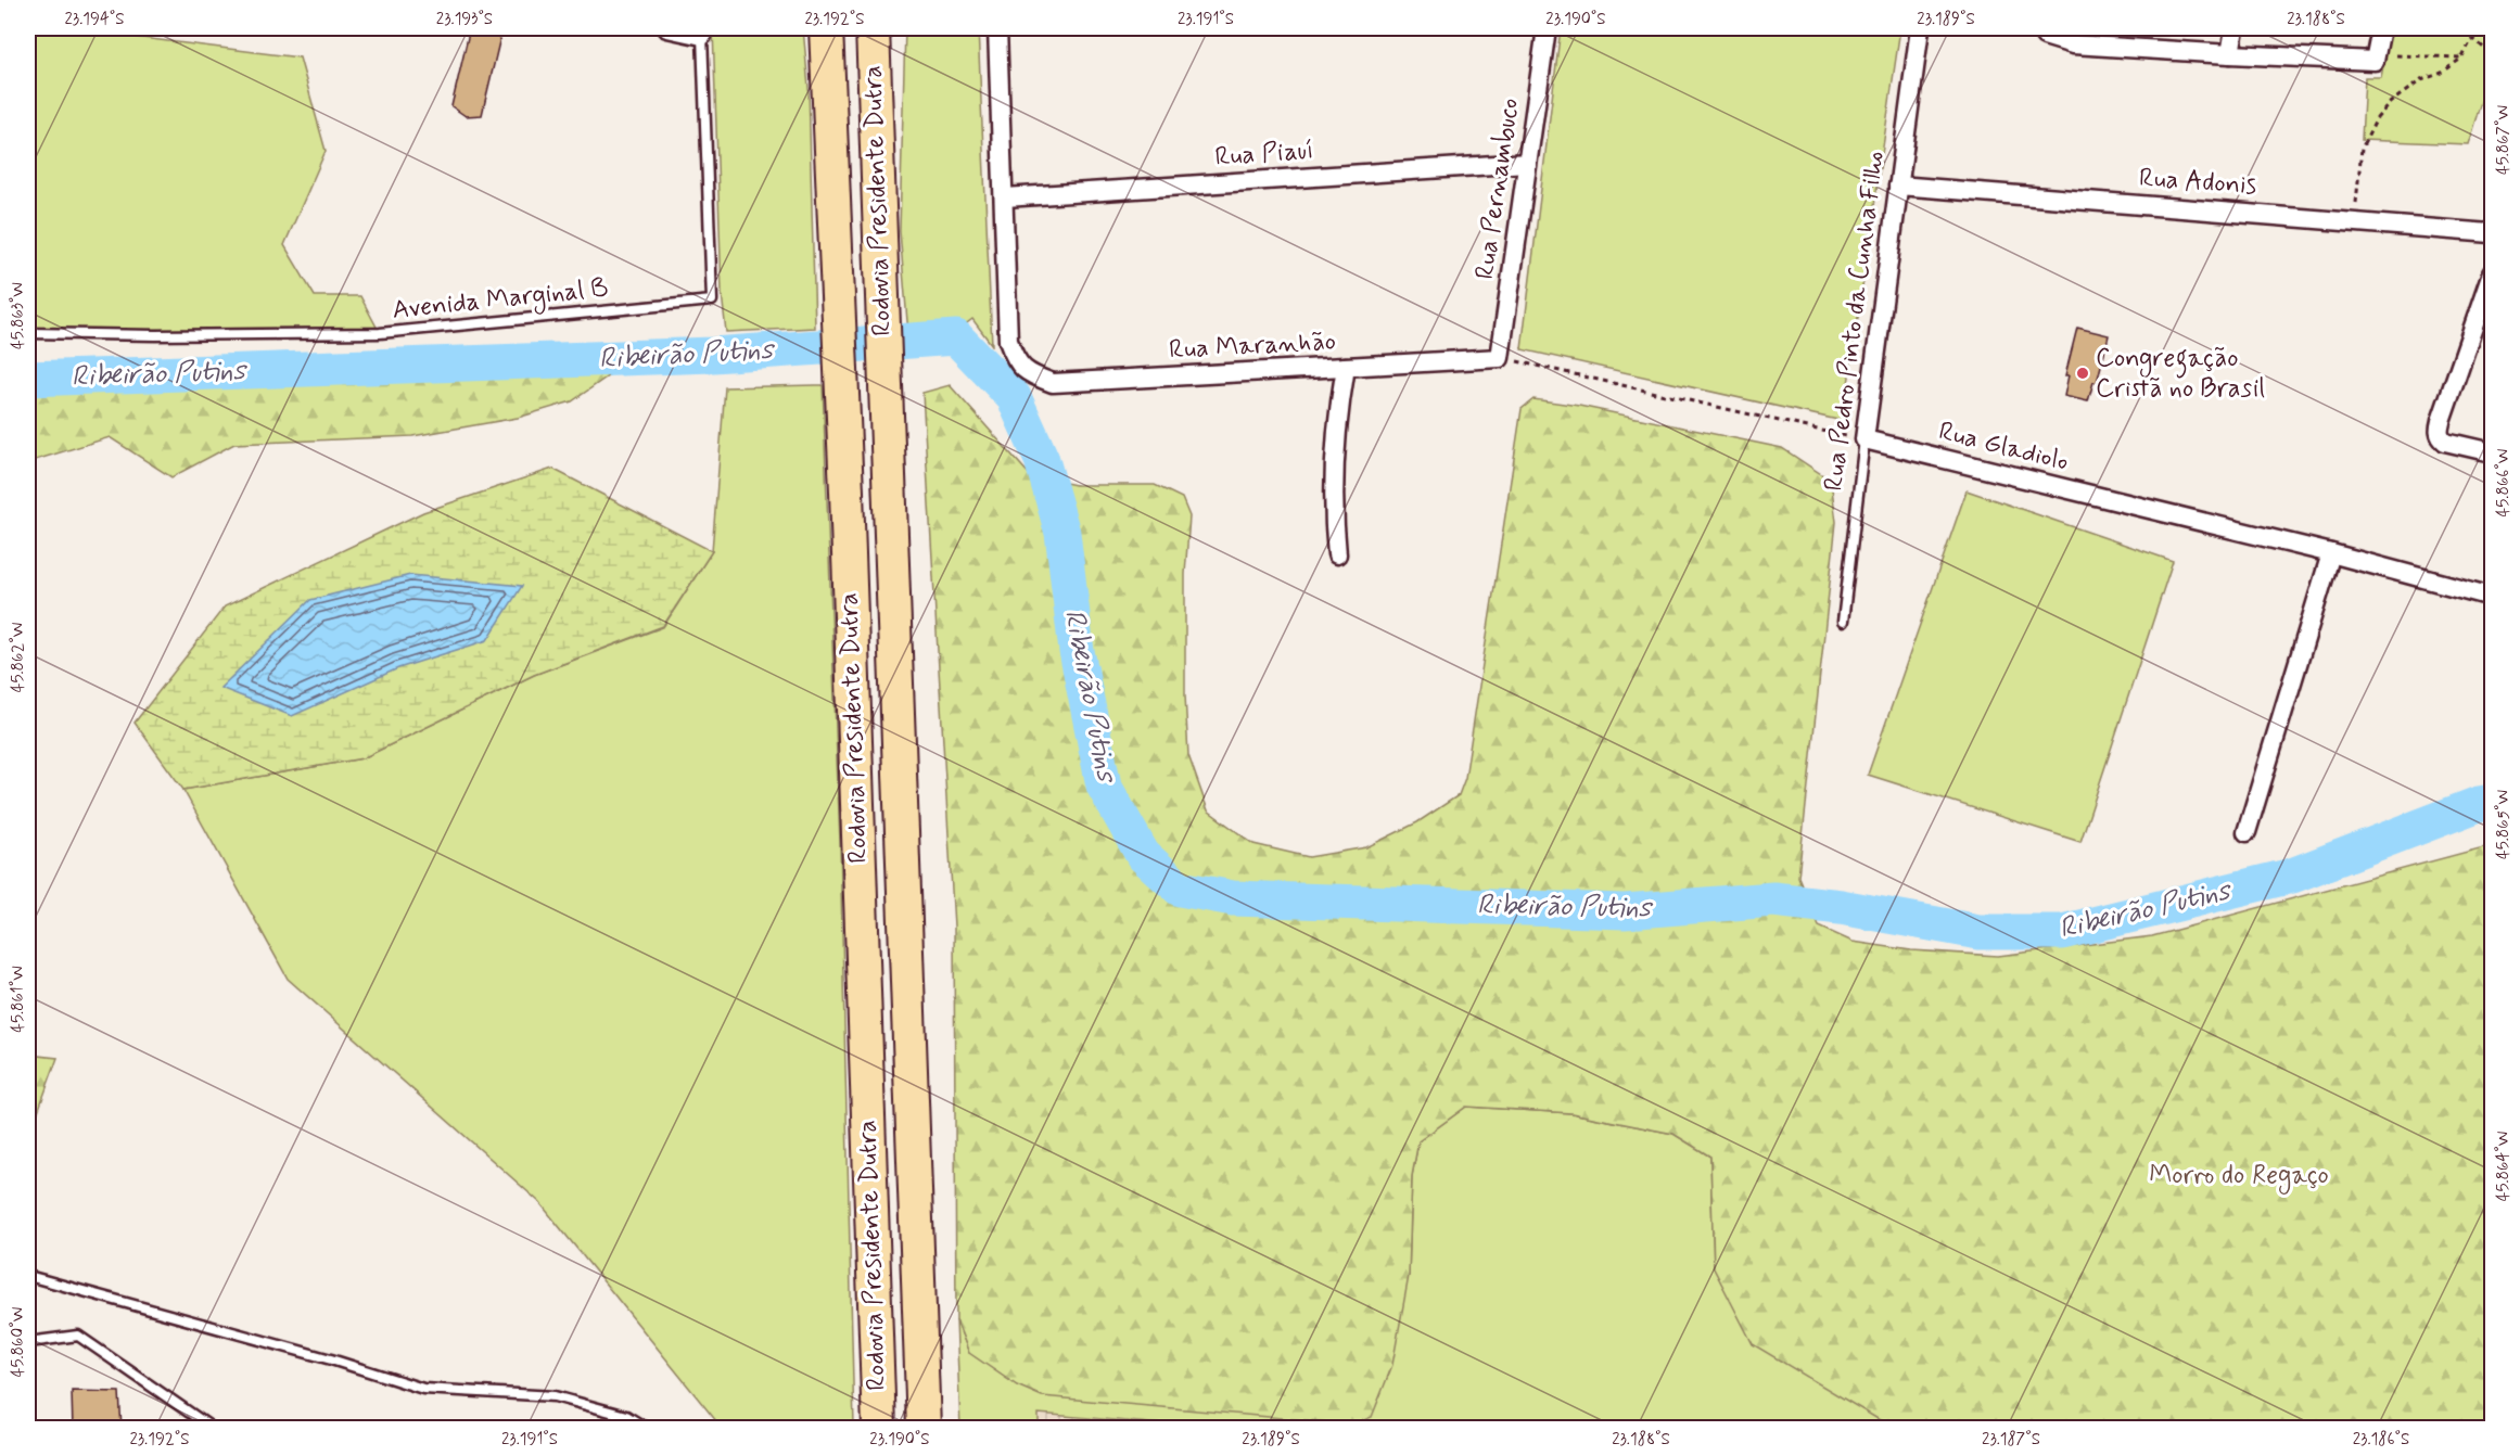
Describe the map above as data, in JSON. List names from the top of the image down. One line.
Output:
{"streets":{"highway":["Rodovia Presidente Dutra"],"street":["Rua Piauí","Rua Adonis","Rua Pernambuco","Rua Pedro Pinto da Cunha Filho","Rua Maranhão","Rua Gladiolo"],"lane":["Avenida Marginal B"]},"crossings":[["Rua Piauí","Rua Pernambuco"],["Rua Piauí","Rua Maranhão"],["Rua Adonis","Rua Pedro Pinto da Cunha Filho"],["Rua Pernambuco","Rua Maranhão"],["Rua Pedro Pinto da Cunha Filho","Rua Gladiolo"]],"water":["Ribeirão Putins"],"parks":["Morro do Regaço"],"places":["Congregação Cristã no Brasil"],"coordinates":["23.194°S","23.193°S","23.192°S","23.191°S","23.190°S","23.189°S","23.188°S","45.867°W","45.863°W","45.866°W","45.862°W","45.865°W","45.861°W","45.864°W","45.860°W","23.187°S","23.186°S"]}
